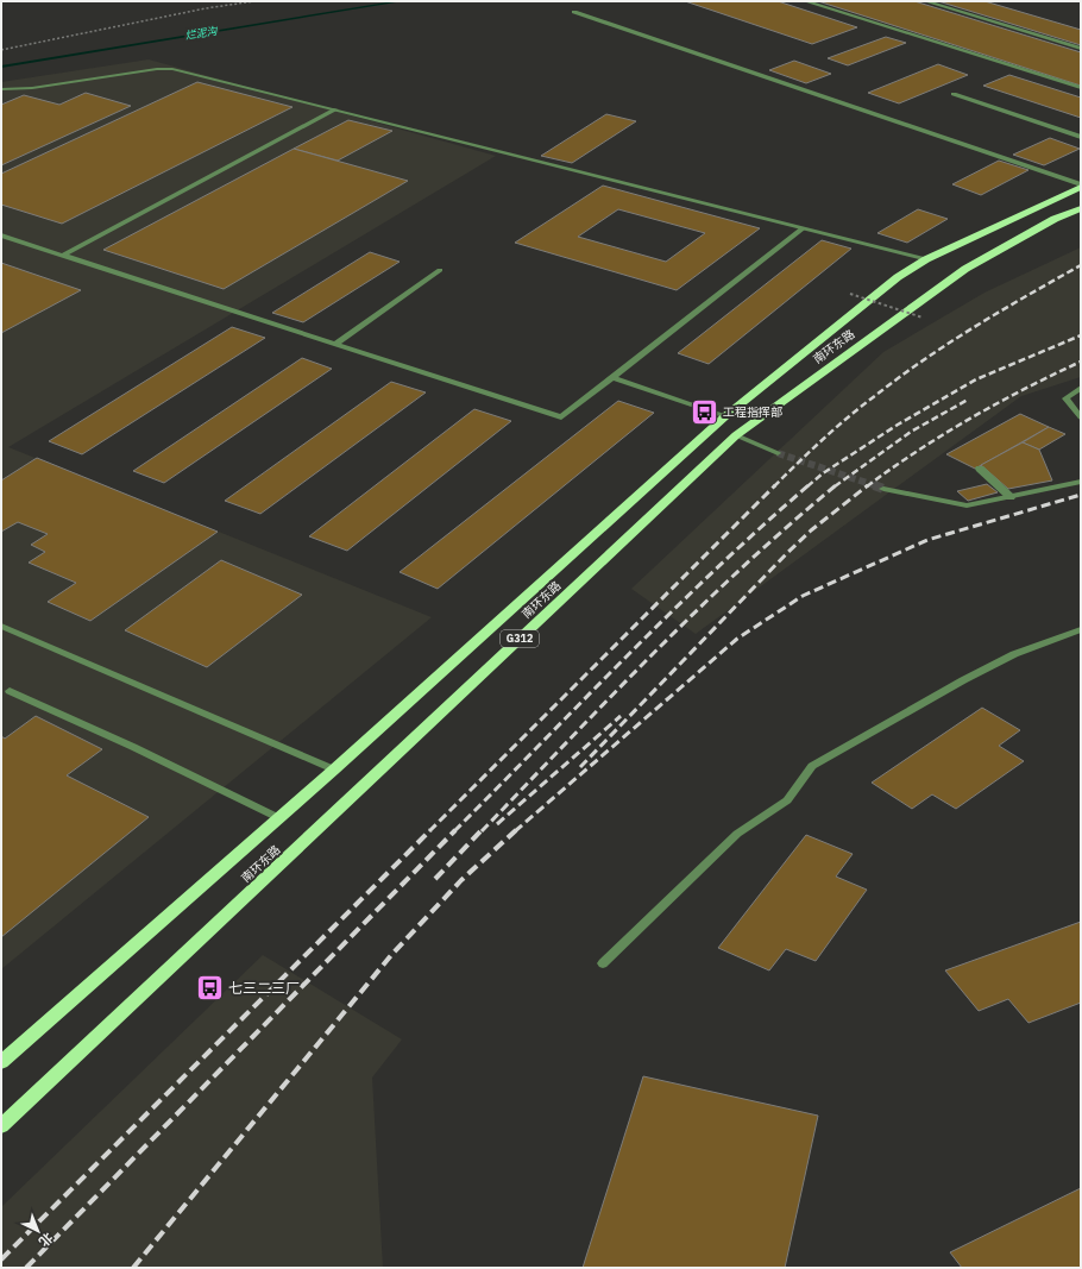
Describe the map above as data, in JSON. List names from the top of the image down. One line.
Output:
{"streets":{"highway":["南环东路","G312"]},"water":["烂泥沟"],"places":{"bus stop":["工程指挥部","七三二三厂"]},"north":"bottom right"}
